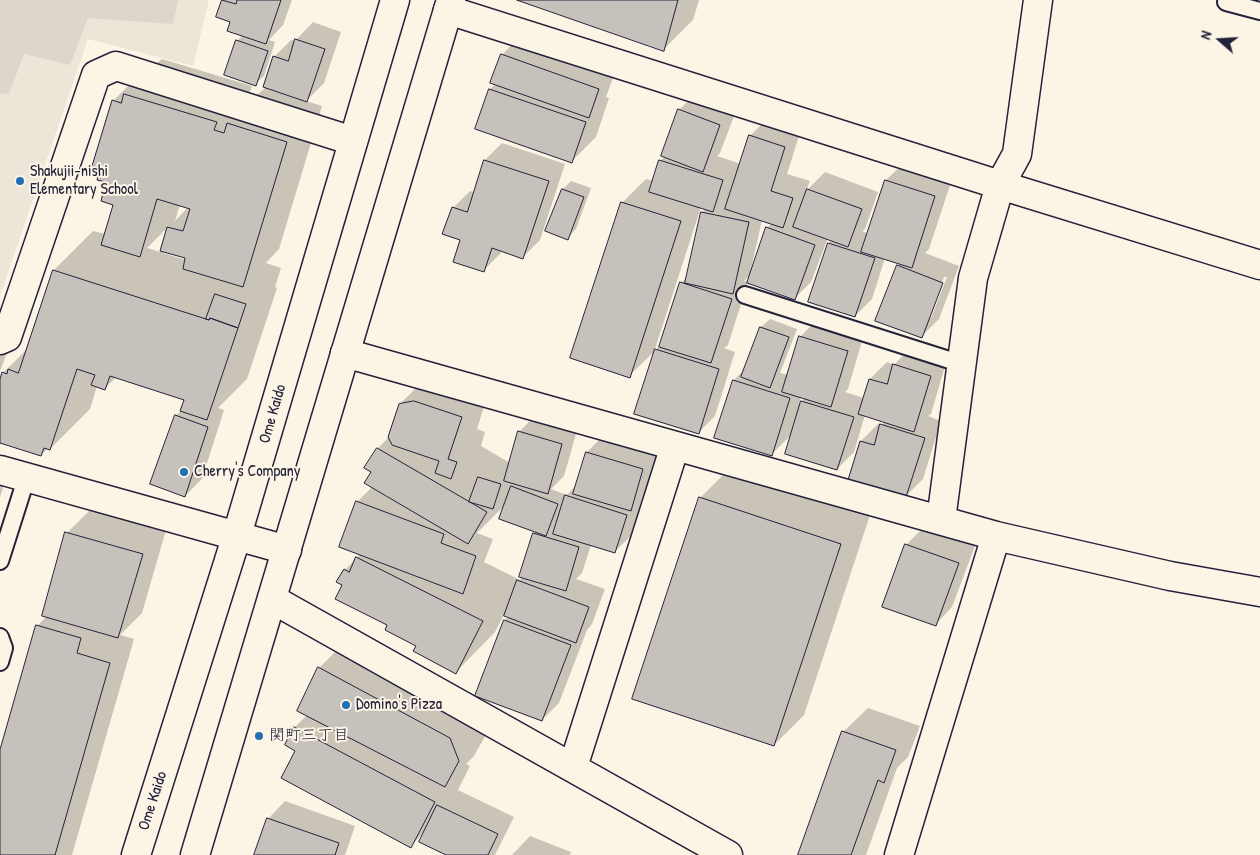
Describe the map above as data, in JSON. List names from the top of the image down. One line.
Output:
{"streets":{"street":["Ome Kaido"]},"places":["Shakujii-nishi Elementary School","Cherry's Company","Domino's Pizza","関町三丁目"],"north":"left"}
